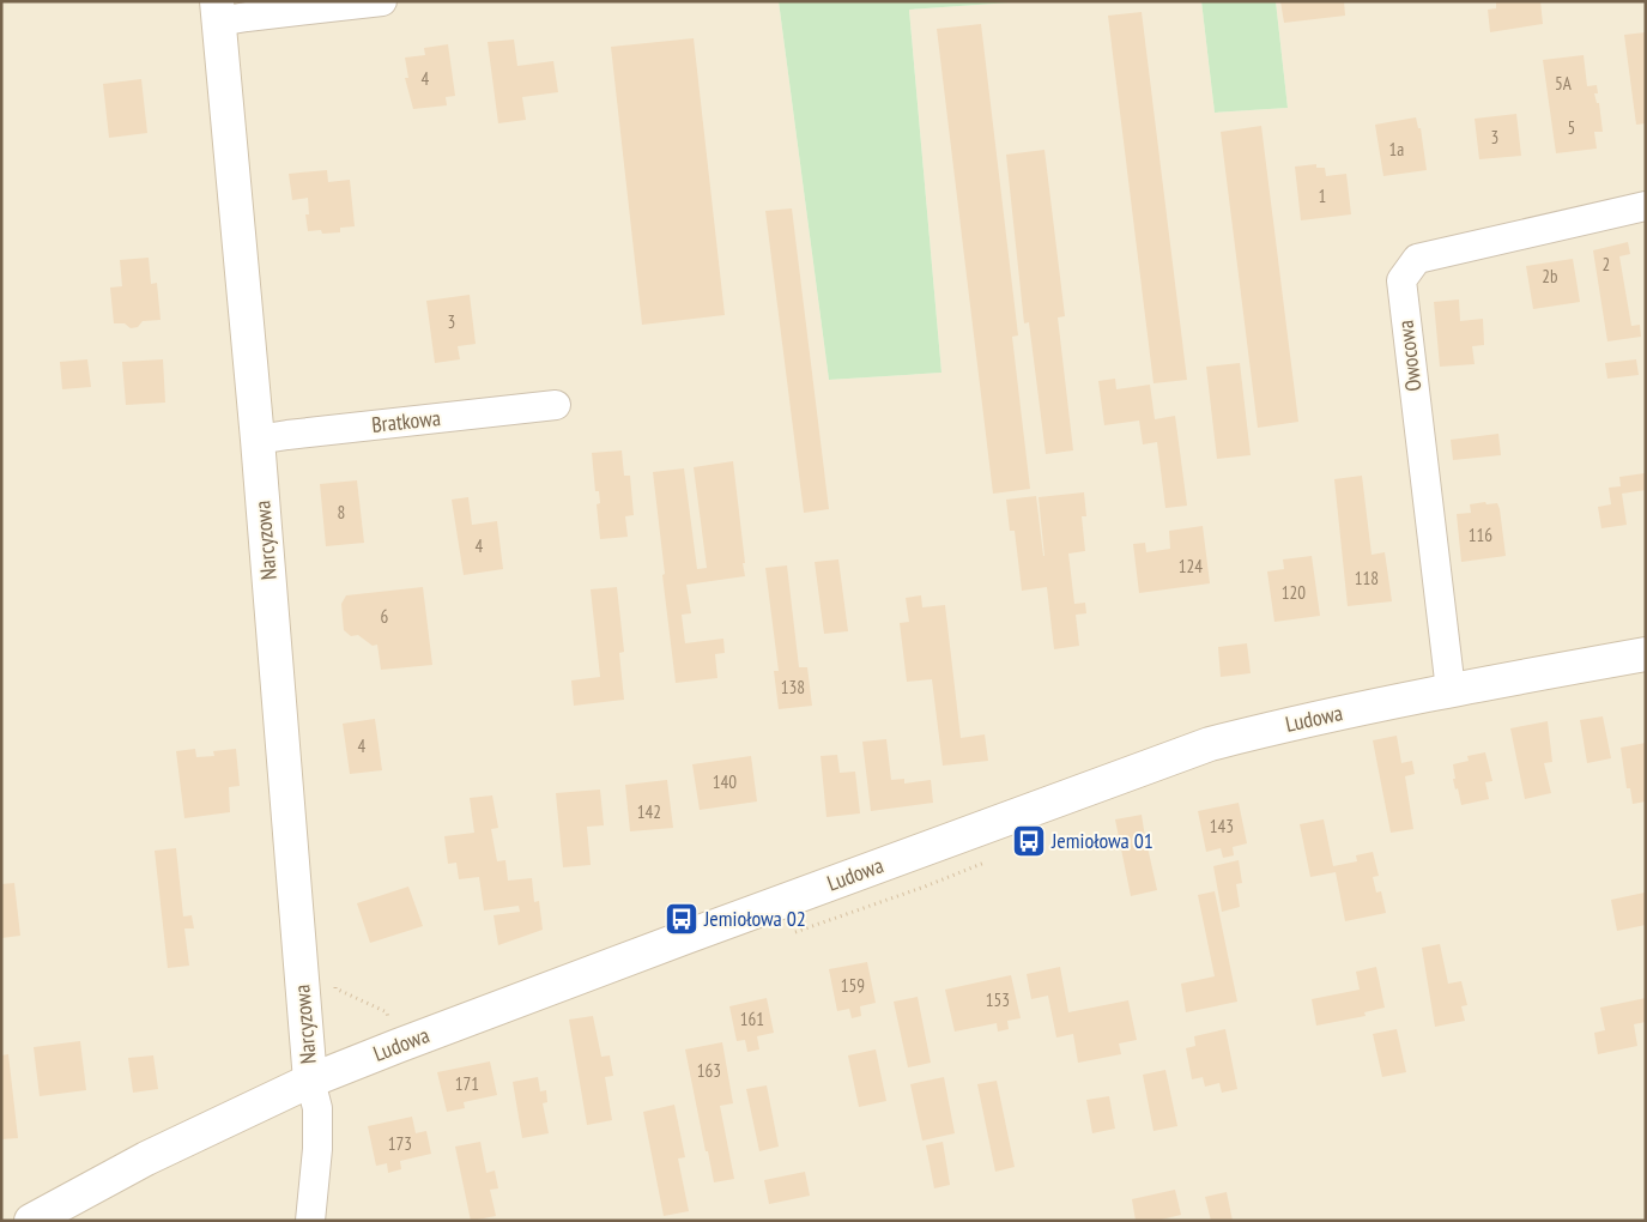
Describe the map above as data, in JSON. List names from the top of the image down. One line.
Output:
{"streets":{"main road":["Narcyzowa","Ludowa"],"street":["Owocowa","Bratkowa"]},"crossings":[["Owocowa","Ludowa"],["Bratkowa","Narcyzowa"],["Narcyzowa","Ludowa"]],"places":{"bus stop":["Jemiołowa 01","Jemiołowa 02"]},"house_numbers":["4","5A","5","3","1a","1","2","2b","3","8","116","4","124","118","120","6","138","4","140","142","143","159","153","161","163","171","173"]}
